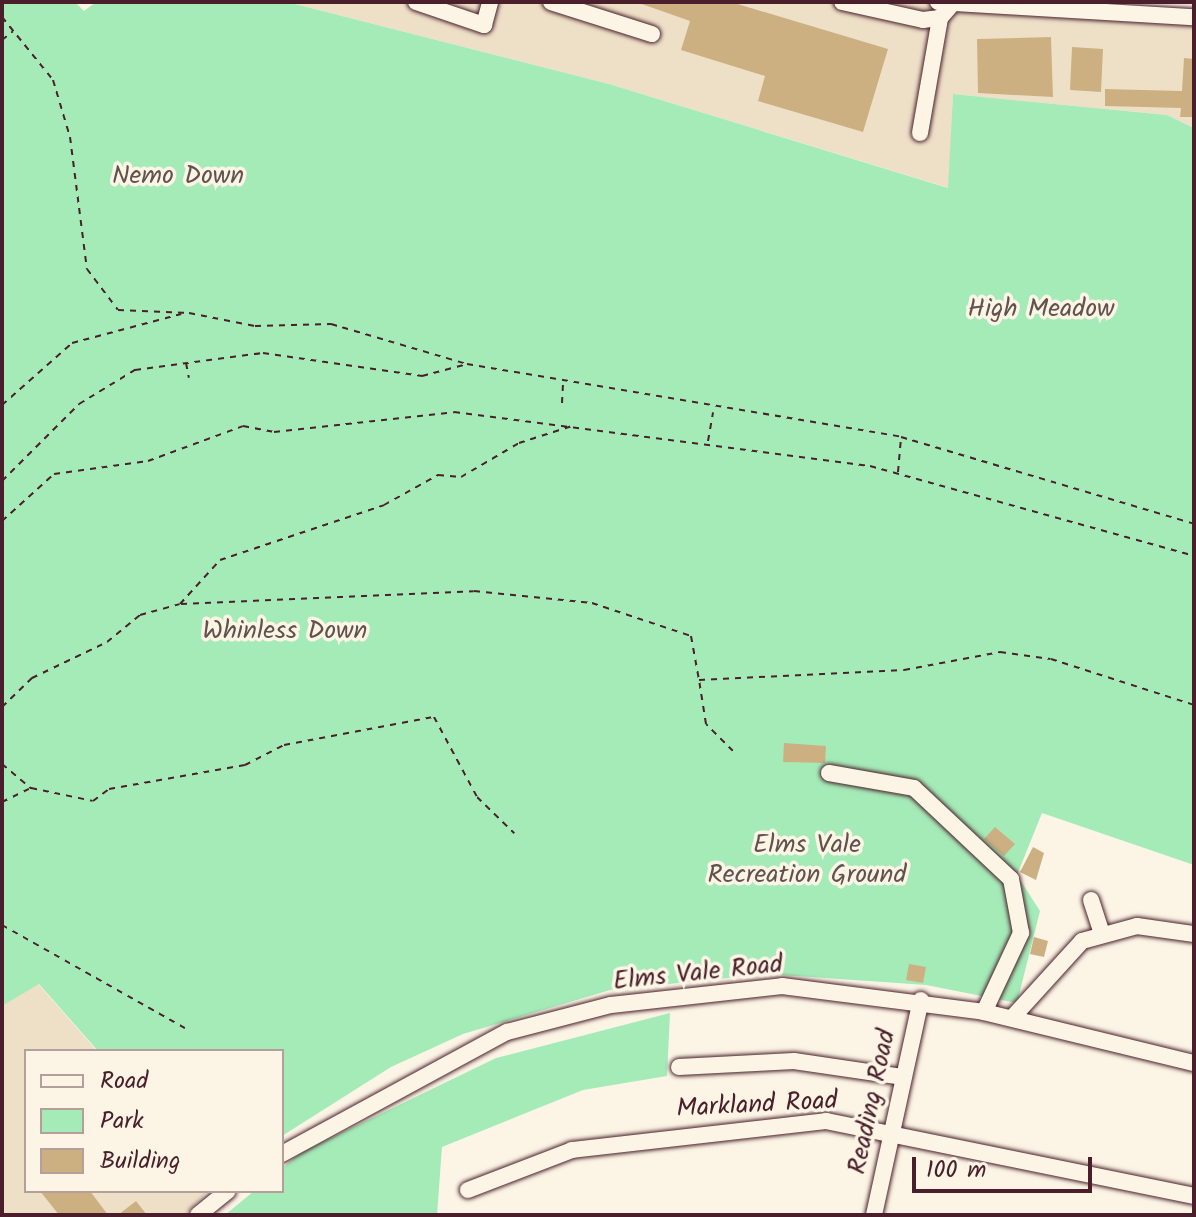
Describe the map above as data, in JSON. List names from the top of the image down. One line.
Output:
{"streets":{"street":["Elms Vale Road","Reading Road","Markland Road"]},"crossings":[["Elms Vale Road","Reading Road"],["Reading Road","Markland Road"]],"parks":["Nemo Down","High Meadow","Whinless Down","Elms Vale Recreation Ground"],"legend":["Road","Park","Building"],"scale_bar":"100 m"}
